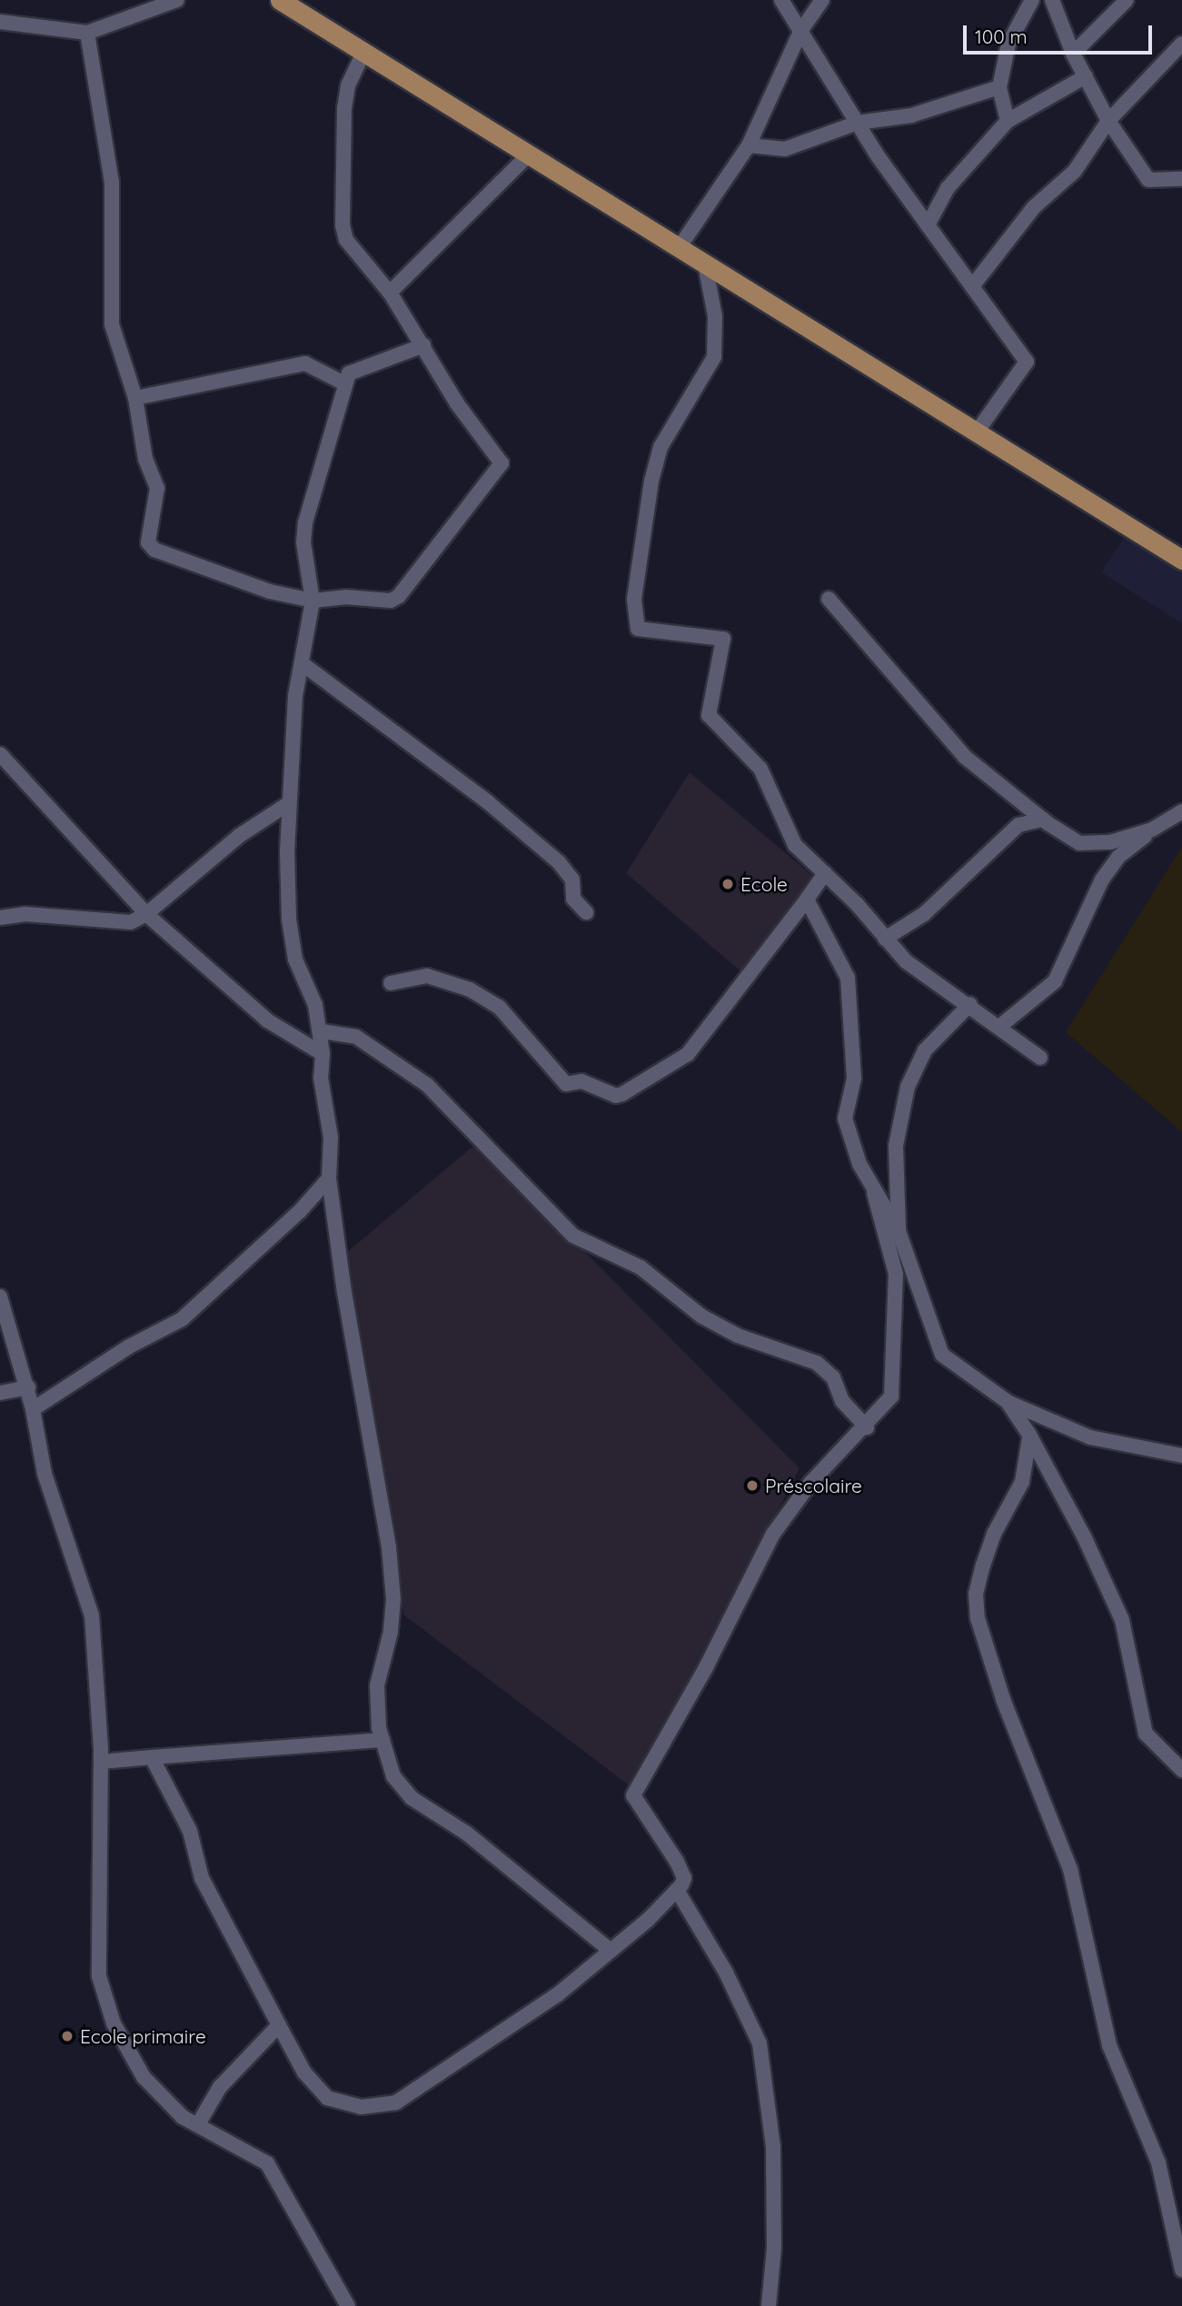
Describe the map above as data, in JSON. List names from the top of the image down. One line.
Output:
{"places":["Ecole","Préscolaire","Ecole primaire"],"scale_bar":"100 m"}
